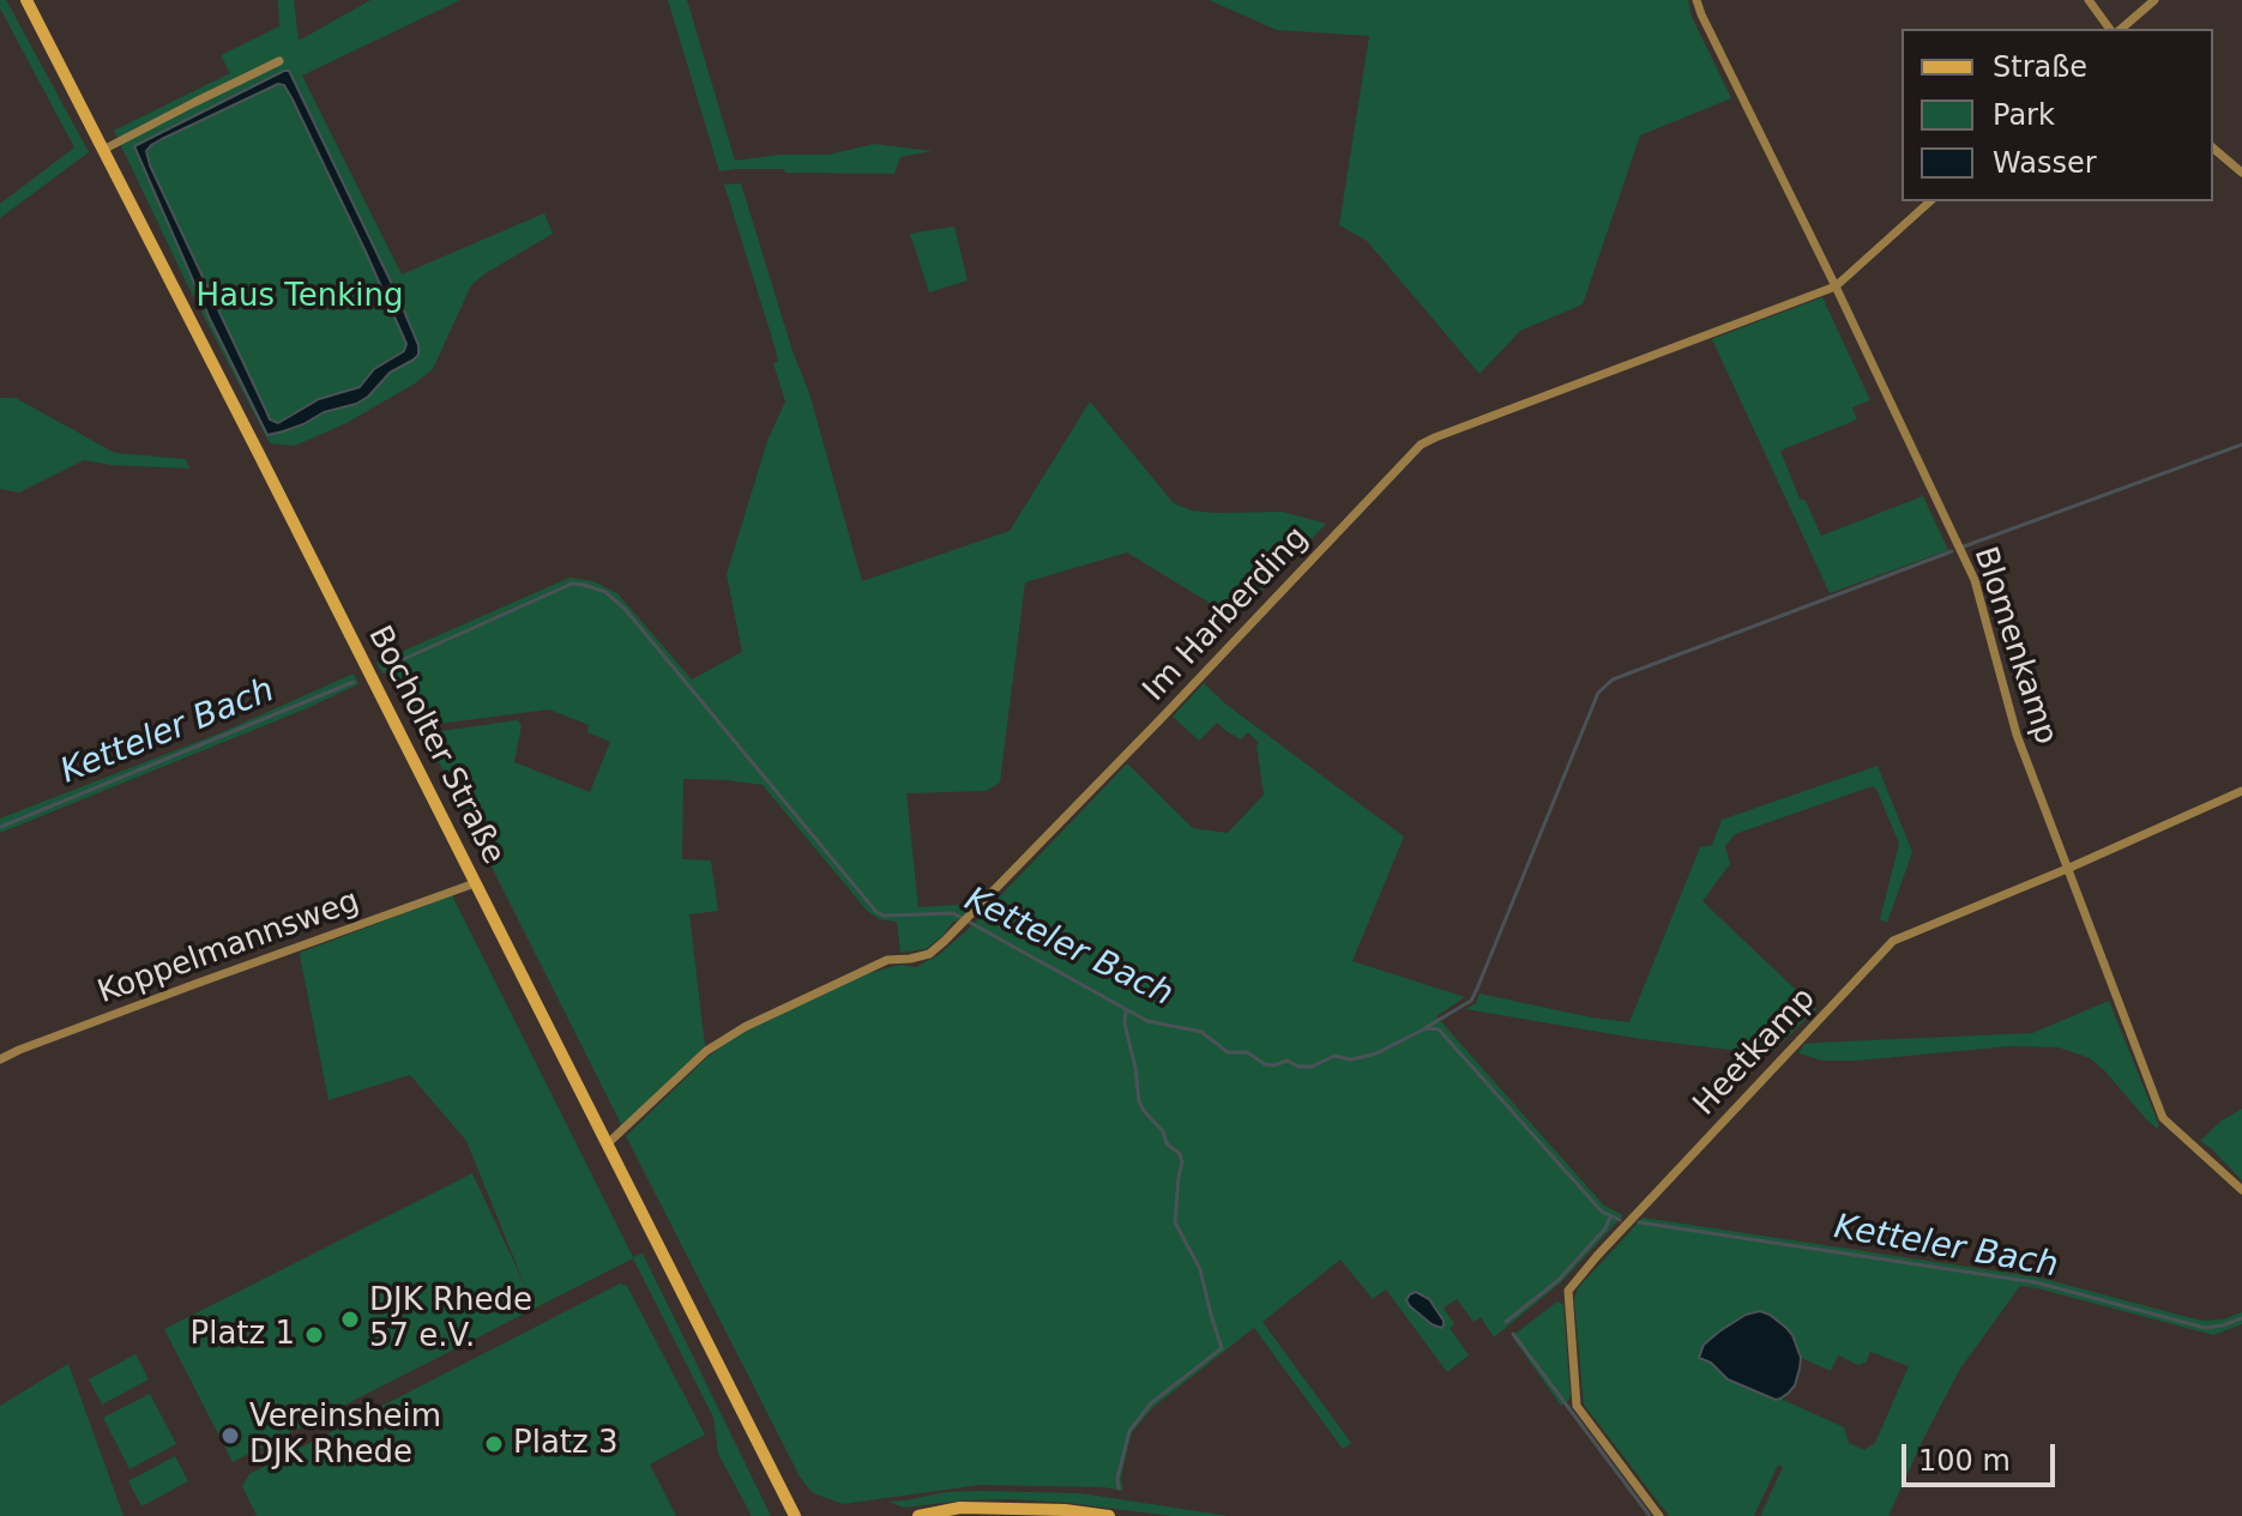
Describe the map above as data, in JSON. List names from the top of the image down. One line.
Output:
{"streets":{"main road":["Bocholter Straße"],"street":["Im Harberding","Blomenkamp","Koppelmannsweg","Heetkamp"]},"crossings":[["Im Harberding","Blomenkamp"],["Im Harberding","Bocholter Straße"],["Blomenkamp","Heetkamp"],["Bocholter Straße","Koppelmannsweg"]],"water":["Ketteler Bach"],"parks":["Haus Tenking"],"places":["DJK Rhede 57 e.V.","Platz 1","Vereinsheim DJK Rhede","Platz 3"],"legend":["Straße","Park","Wasser"],"scale_bar":"100 m"}
